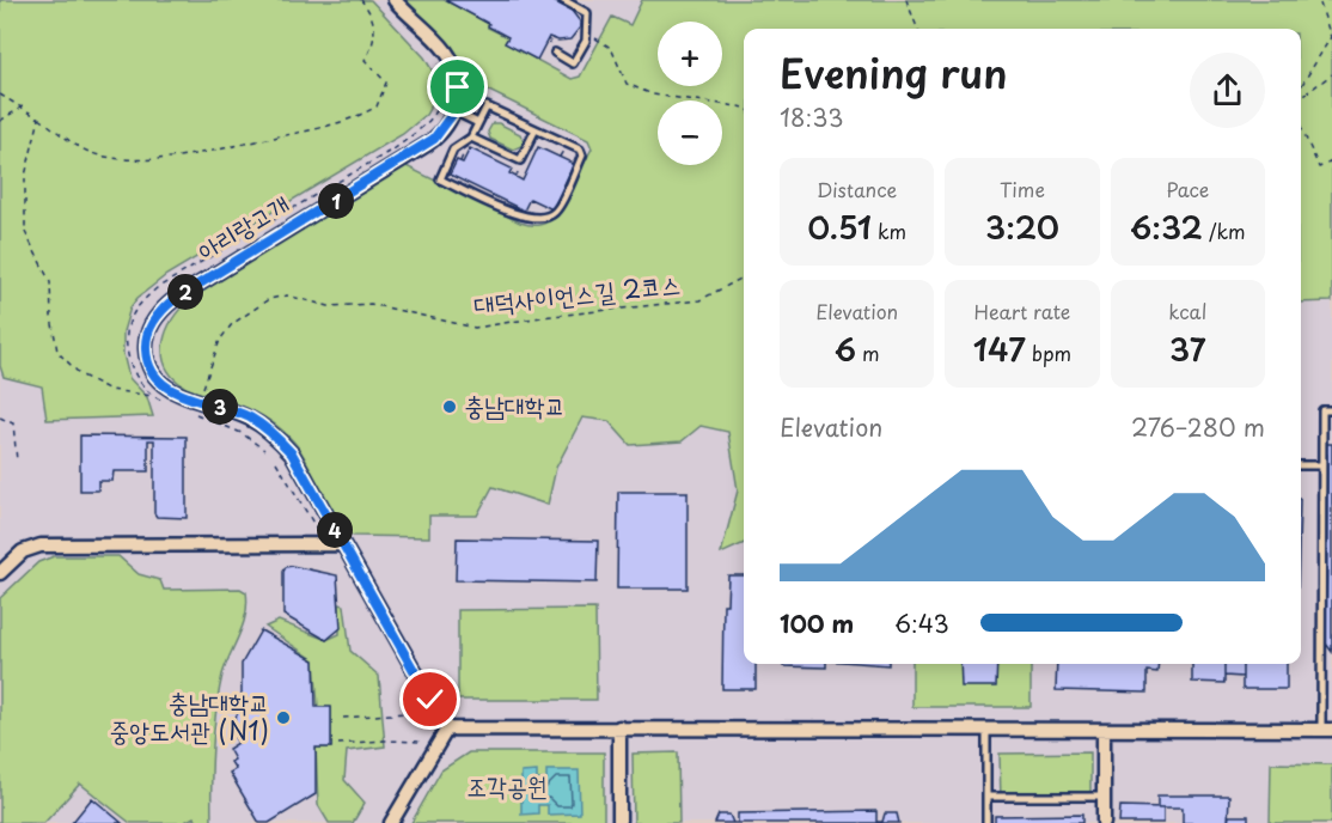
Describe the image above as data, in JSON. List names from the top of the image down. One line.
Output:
{"streets":{"street":["아리랑고개"],"path":["대덕사이언스길 2코스"]},"parks":["조각공원"],"places":["충남대학교","충남대학교 중앙도서관 (N1)"],"page":{"map_buttons":["+","−"],"heading":["Evening run","18:33"],"stats":[["Distance","0.51 km"],["Time","3:20"],["Pace","6:32 /km"],["Elevation","6 m"],["Heart rate","147 bpm"],["kcal","37"]],"pins":["1","2","3","4"],"chart":["Elevation","276–280 m"],"list":[{"name":"100 m","note":"6:43"}]}}
